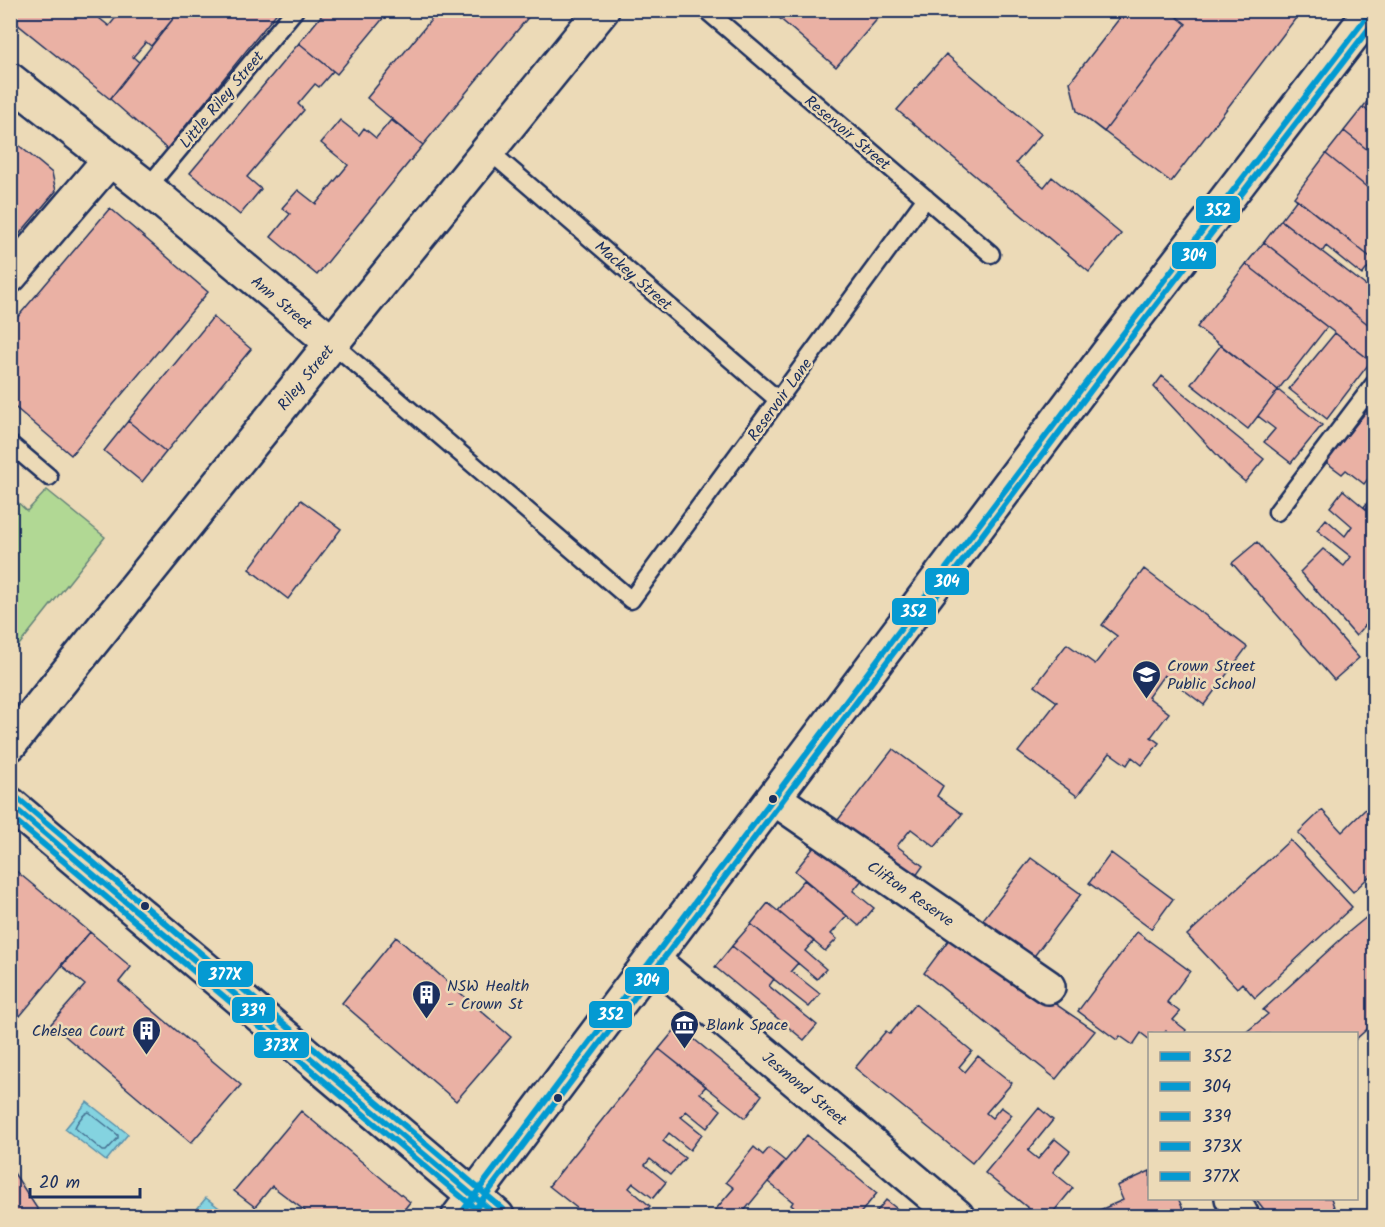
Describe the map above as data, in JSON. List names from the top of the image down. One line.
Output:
{"streets":{"street":["Ann Street","Riley Street","Clifton Reserve","Jesmond Street"],"lane":["Little Riley Street","Reservoir Street","Mackey Street","Reservoir Lane"]},"crossings":[["Little Riley Street","Ann Street"],["Reservoir Street","Reservoir Lane"],["Mackey Street","Riley Street"],["Mackey Street","Reservoir Lane"],["Ann Street","Riley Street"],["Ann Street","Reservoir Lane"]],"places":{"school or university":["Crown Street Public School"],"building":["NSW Health - Crown St","Chelsea Court"],"museum":["Blank Space"]},"lines":["transit line 352","transit line 304","transit line 377X","transit line 339","transit line 373X"],"legend":["352","304","339","373X","377X"],"scale_bar":"20 m"}
